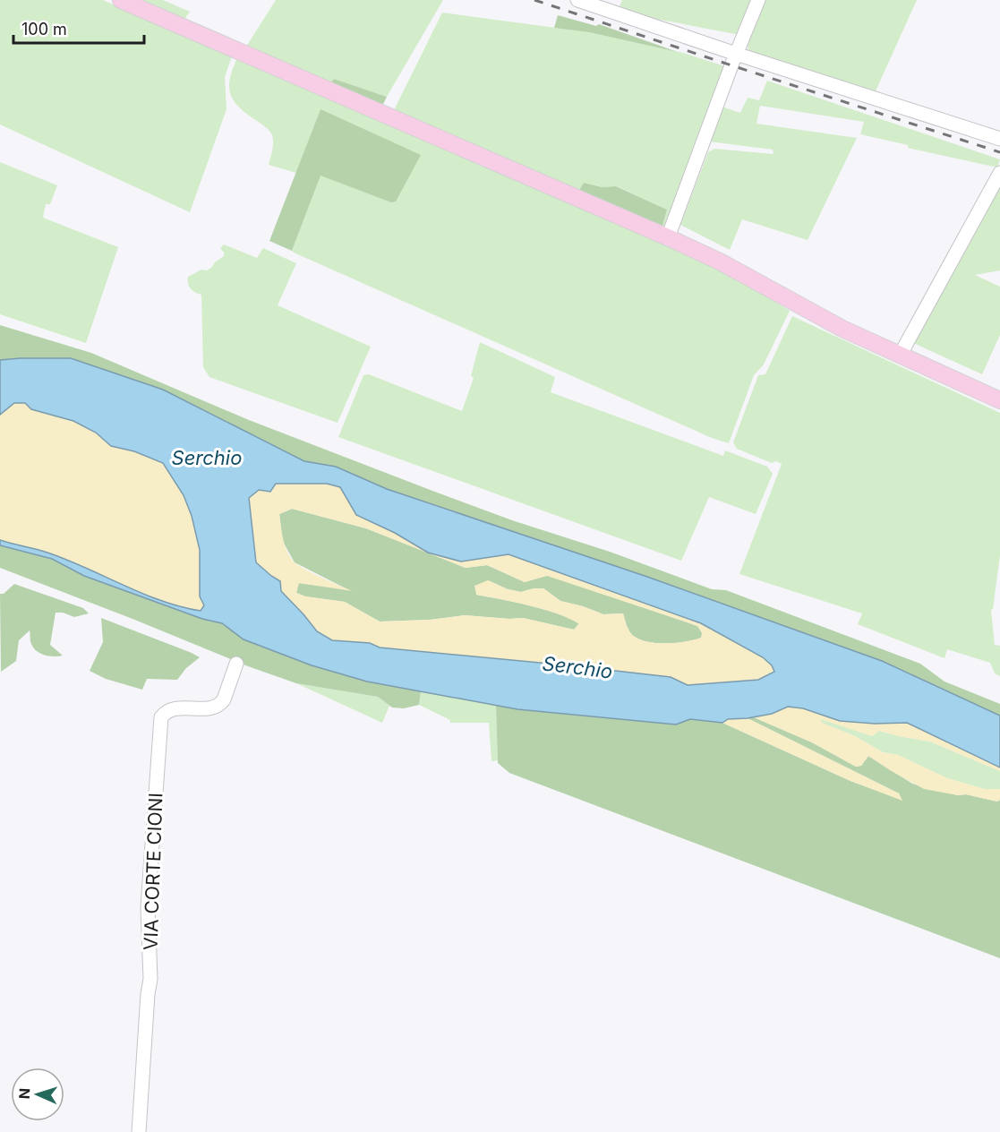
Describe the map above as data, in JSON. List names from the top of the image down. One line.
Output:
{"streets":{"street":["VIA CORTE CIONI"]},"water":["Serchio"],"scale_bar":"100 m","north":"left"}
